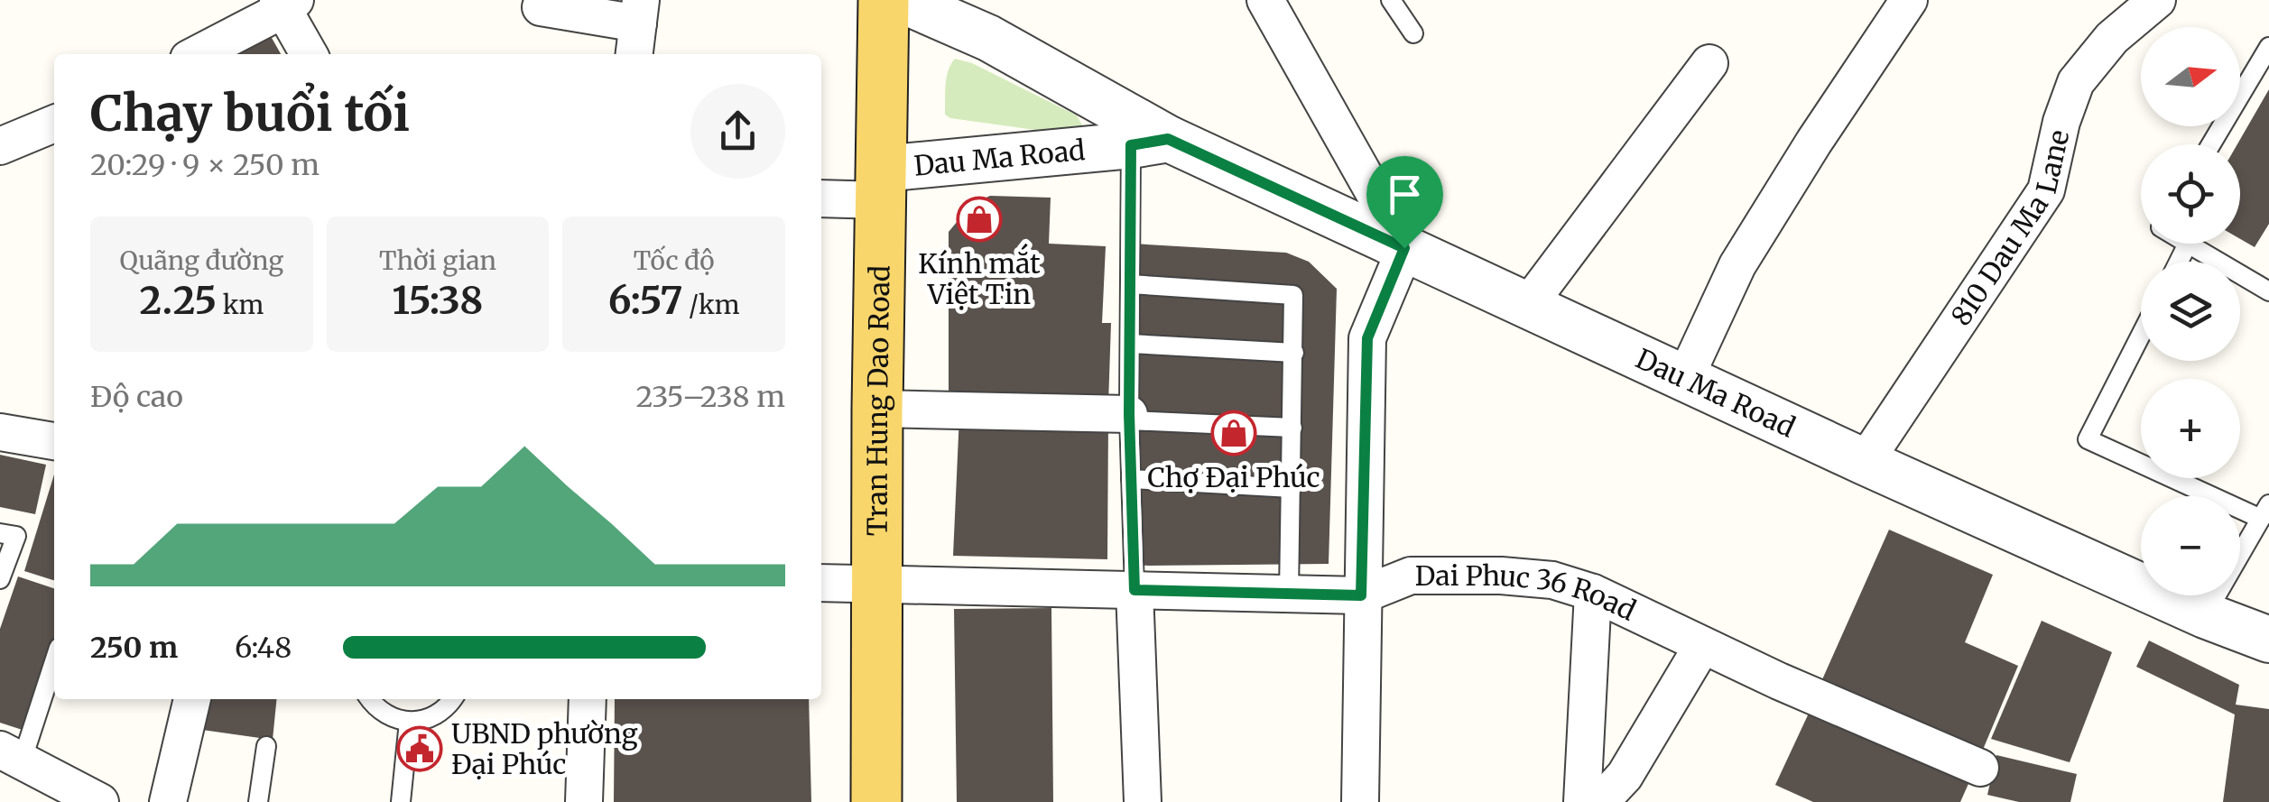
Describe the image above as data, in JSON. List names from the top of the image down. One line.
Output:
{"streets":{"main road":["Tran Hung Dao Road"],"street":["Dau Ma Road","810 Dau Ma Lane","Dai Phuc 36 Road"]},"crossings":[["Dau Ma Road","810 Dau Ma Lane"],["Dau Ma Road","Tran Hung Dao Road"],["Tran Hung Dao Road","Dai Phuc 36 Road"]],"places":{"shop":["Kính mắt Việt Tin","Chợ Đại Phúc"],"public building":["UBND phường Đại Phúc"]},"north":"right","page":{"map_buttons":["+","−"],"heading":["Chạy buổi tối","20:29 · 9 × 250 m"],"stats":[["Quãng đường","2.25 km"],["Thời gian","15:38"],["Tốc độ","6:57 /km"]],"chart":["Độ cao","235–238 m"],"list":[{"name":"250 m","note":"6:48"}]}}
